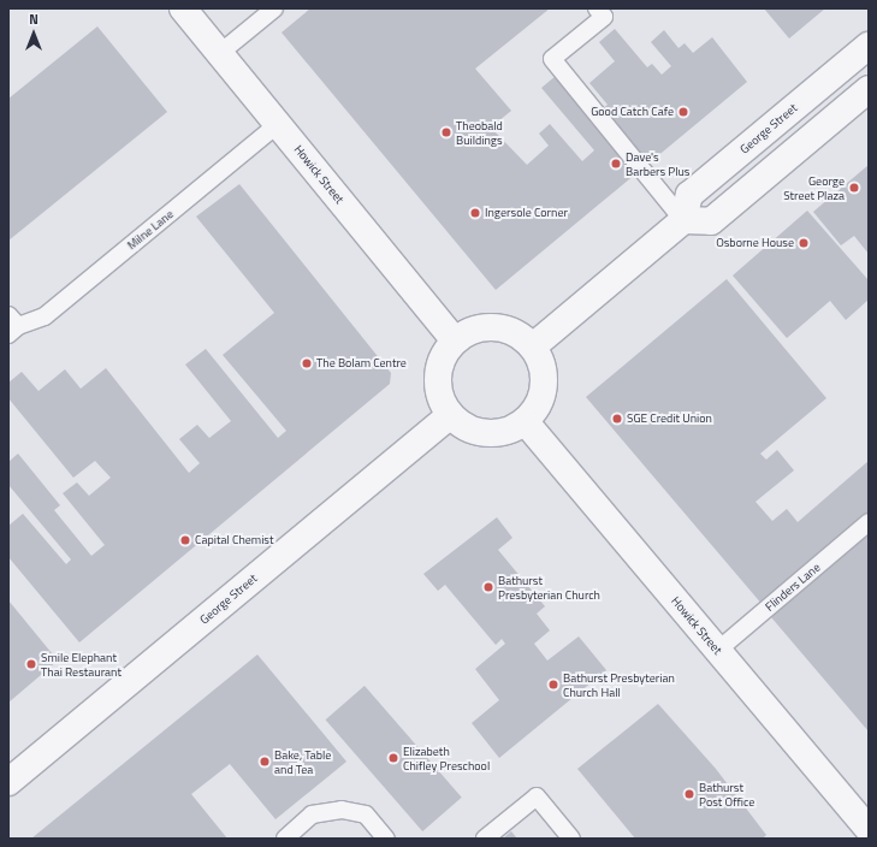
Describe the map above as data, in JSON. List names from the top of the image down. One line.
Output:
{"streets":{"street":["George Street","Howick Street"],"lane":["Milne Lane","Flinders Lane"]},"crossings":[["George Street","Howick Street"],["Howick Street","Milne Lane"],["Howick Street","Flinders Lane"]],"places":["Good Catch Cafe","Theobald Buildings","Dave's Barbers Plus","George Street Plaza","Ingersole Corner","Osborne House","The Bolam Centre","SGE Credit Union","Capital Chemist","Bathurst Presbyterian Church","Smile Elephant Thai Restaurant","Bathurst Presbyterian Church Hall","Elizabeth Chifley Preschool","Bake, Table and Tea","Bathurst Post Office"],"north":"top"}
